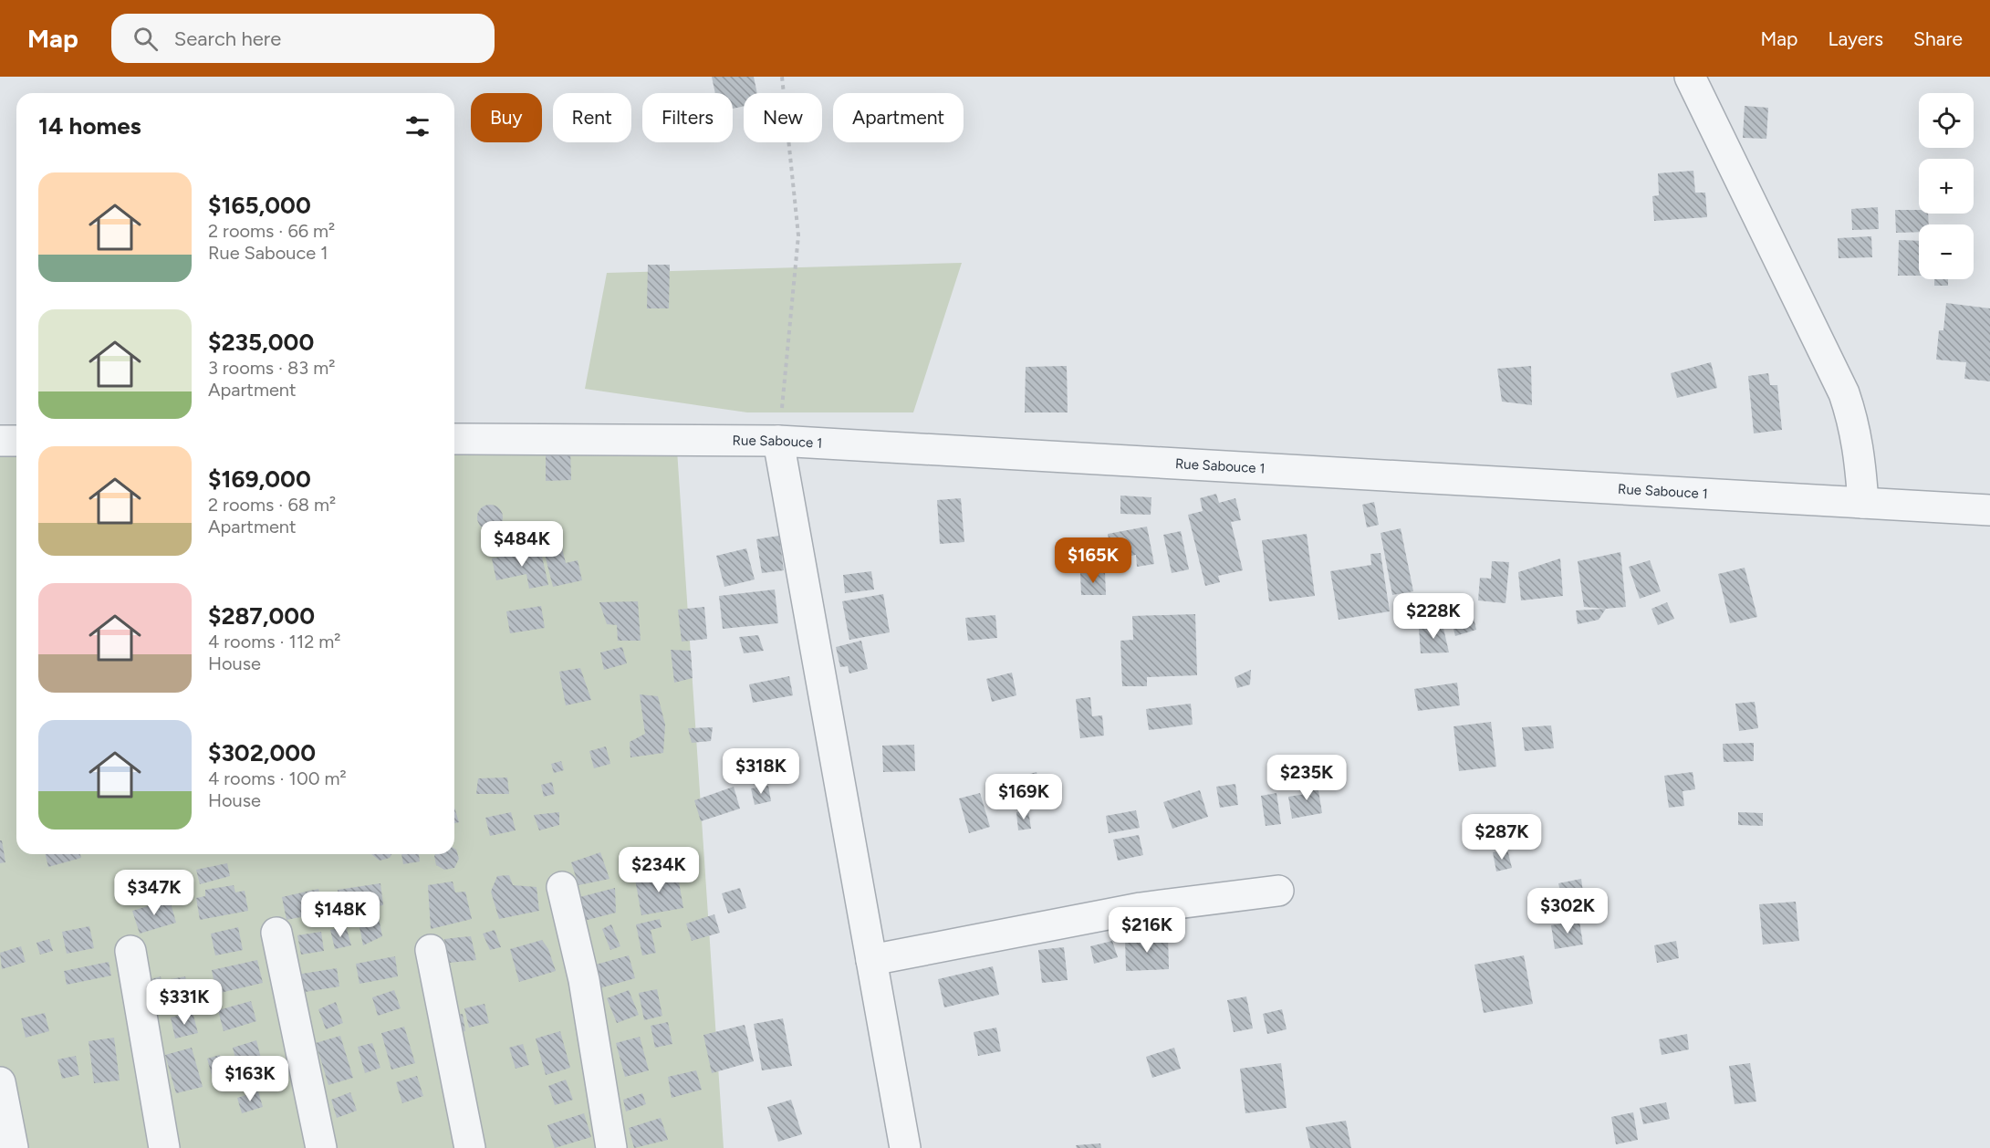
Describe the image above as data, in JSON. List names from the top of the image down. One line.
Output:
{"streets":{"street":["Rue Sabouce 1"]},"page":{"header":"Map","search":"Search here","nav":["Map","Layers","Share"],"map_buttons":["+","−"],"chip":["Buy","Rent","Filters","New","Apartment"],"heading":"14 homes","list":[{"name":"$165,000","note":"2 rooms · 66 m² · Rue Sabouce 1"},{"name":"$235,000","note":"3 rooms · 83 m² · Apartment"},{"name":"$169,000","note":"2 rooms · 68 m² · Apartment"},{"name":"$287,000","note":"4 rooms · 112 m² · House"},{"name":"$302,000","note":"4 rooms · 100 m² · House"}],"price":["$484K","$165K","$228K","$318K","$235K","$169K","$287K","$234K","$347K","$302K","$148K","$216K","$331K","$163K"]}}
